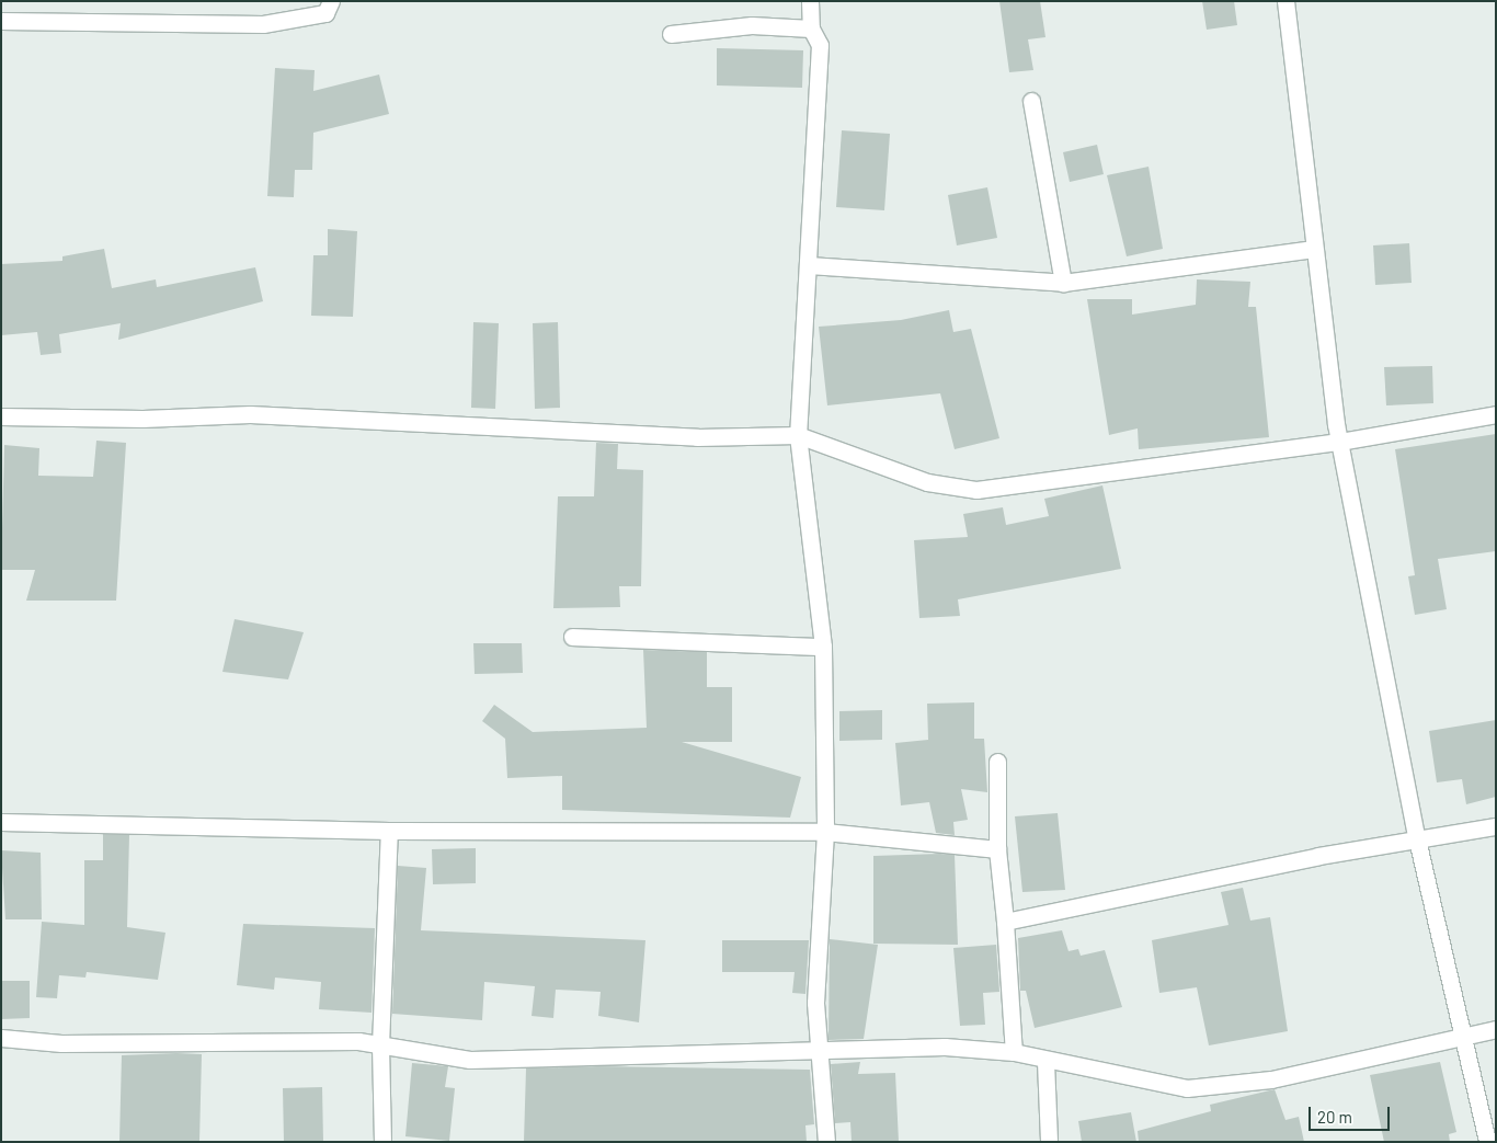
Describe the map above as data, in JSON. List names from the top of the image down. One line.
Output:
{"scale_bar":"20 m"}
